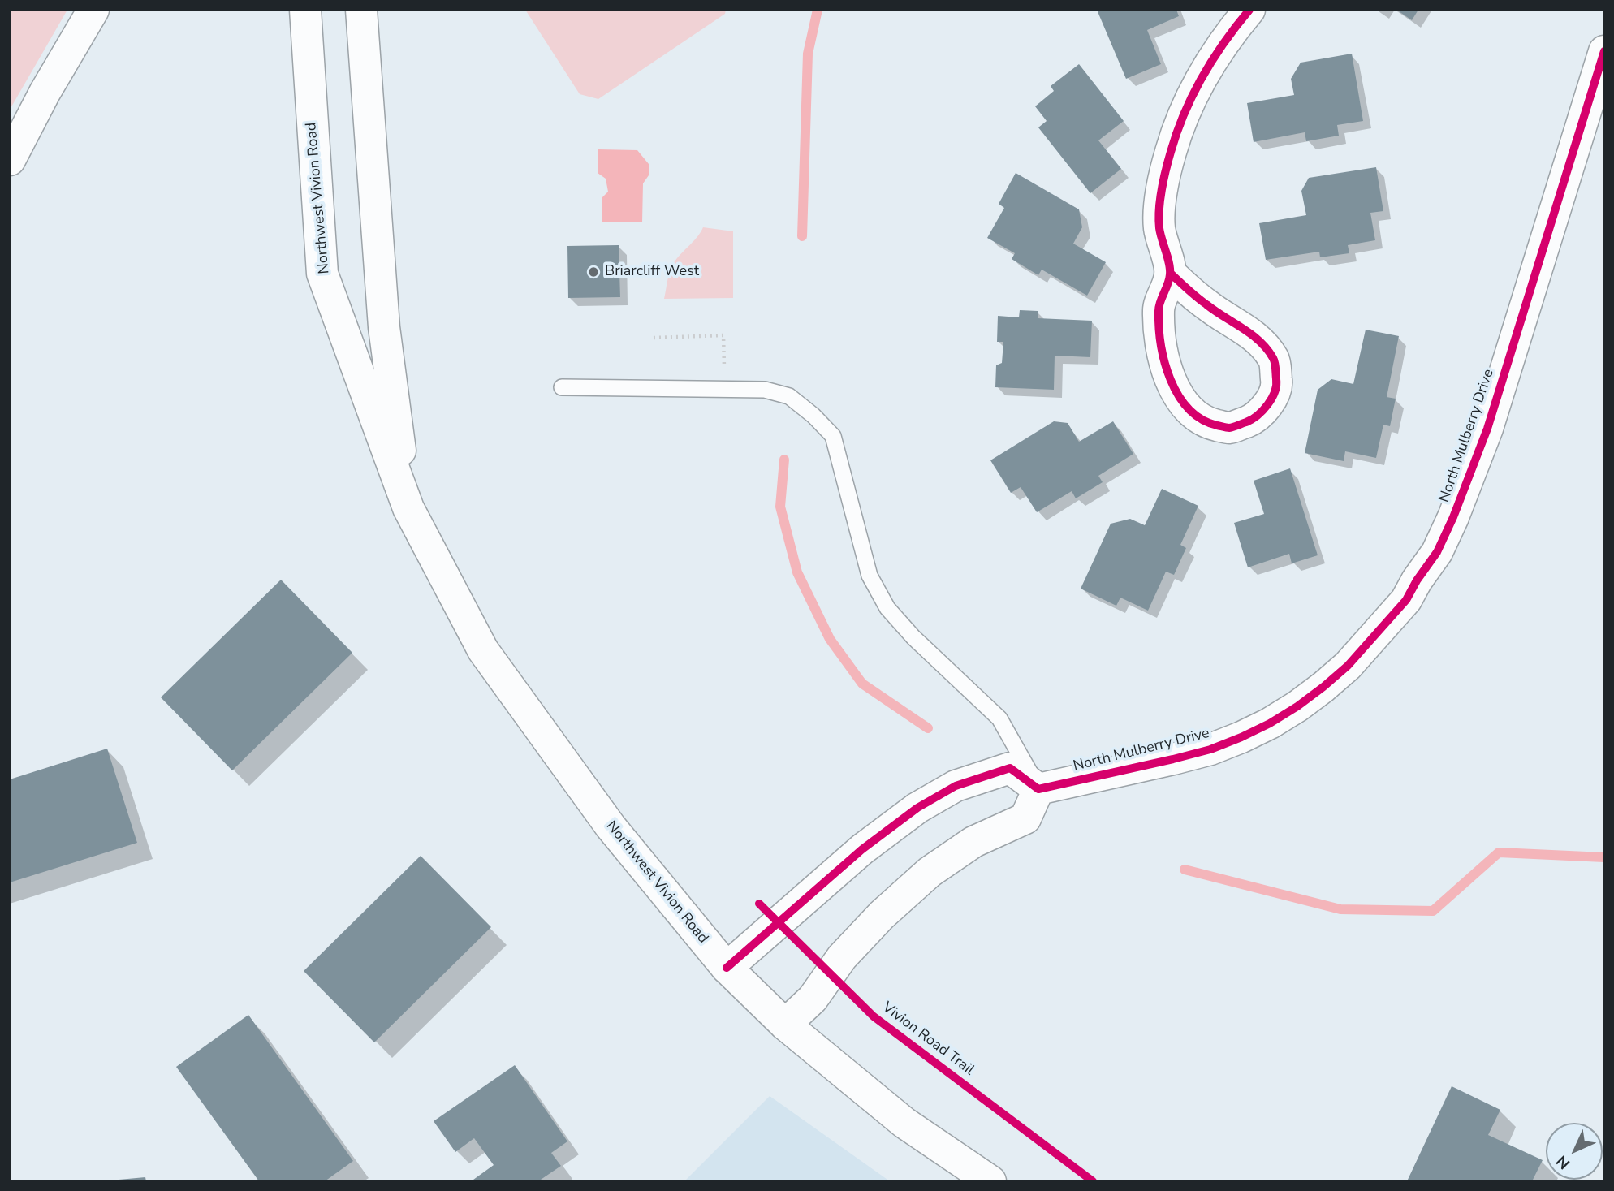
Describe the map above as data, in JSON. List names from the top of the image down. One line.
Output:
{"streets":{"main road":["Northwest Vivion Road","North Mulberry Drive"],"cycle path":["Vivion Road Trail"]},"places":["Briarcliff West"],"north":"bottom left"}
